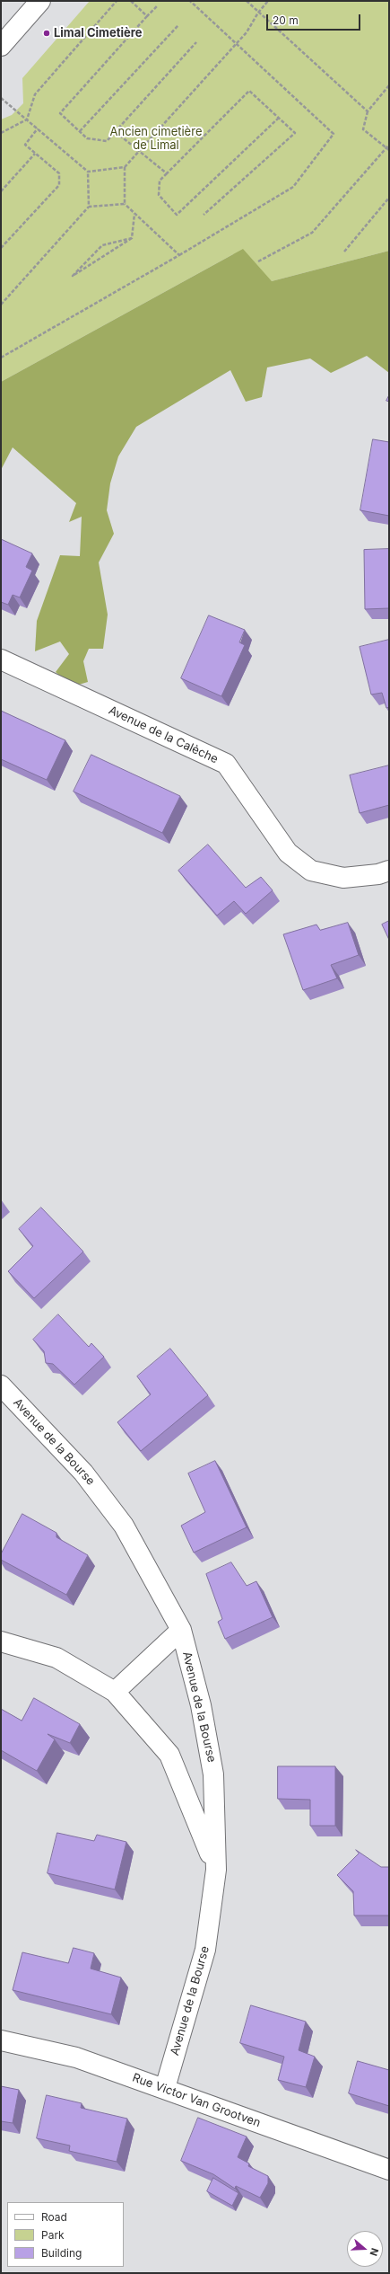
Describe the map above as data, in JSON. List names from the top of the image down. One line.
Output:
{"streets":{"street":["Avenue de la Calèche","Avenue de la Bourse","Rue Victor Van Grootven"]},"crossings":[["Avenue de la Bourse","Rue Victor Van Grootven"]],"parks":["Ancien cimetière de Limal"],"places":["Limal Cimetière"],"legend":["Road","Park","Building"],"scale_bar":"20 m","north":"right"}
